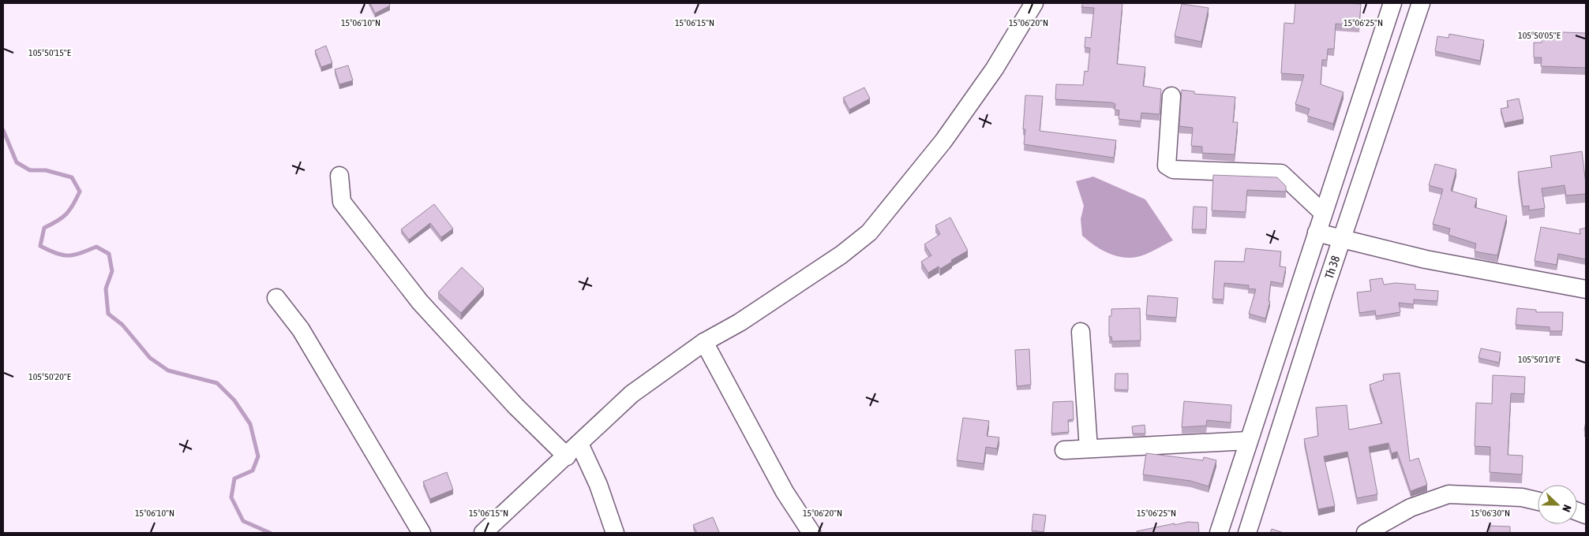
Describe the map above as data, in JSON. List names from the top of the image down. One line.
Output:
{"streets":{"street":["Th 38"]},"north":"right","coordinates":["15°06'10\"N","15°06'15\"N","15°06'20\"N","15°06'25\"N","105°50'05\"E","105°50'15\"E","105°50'10\"E","105°50'20\"E","15°06'30\"N"]}
